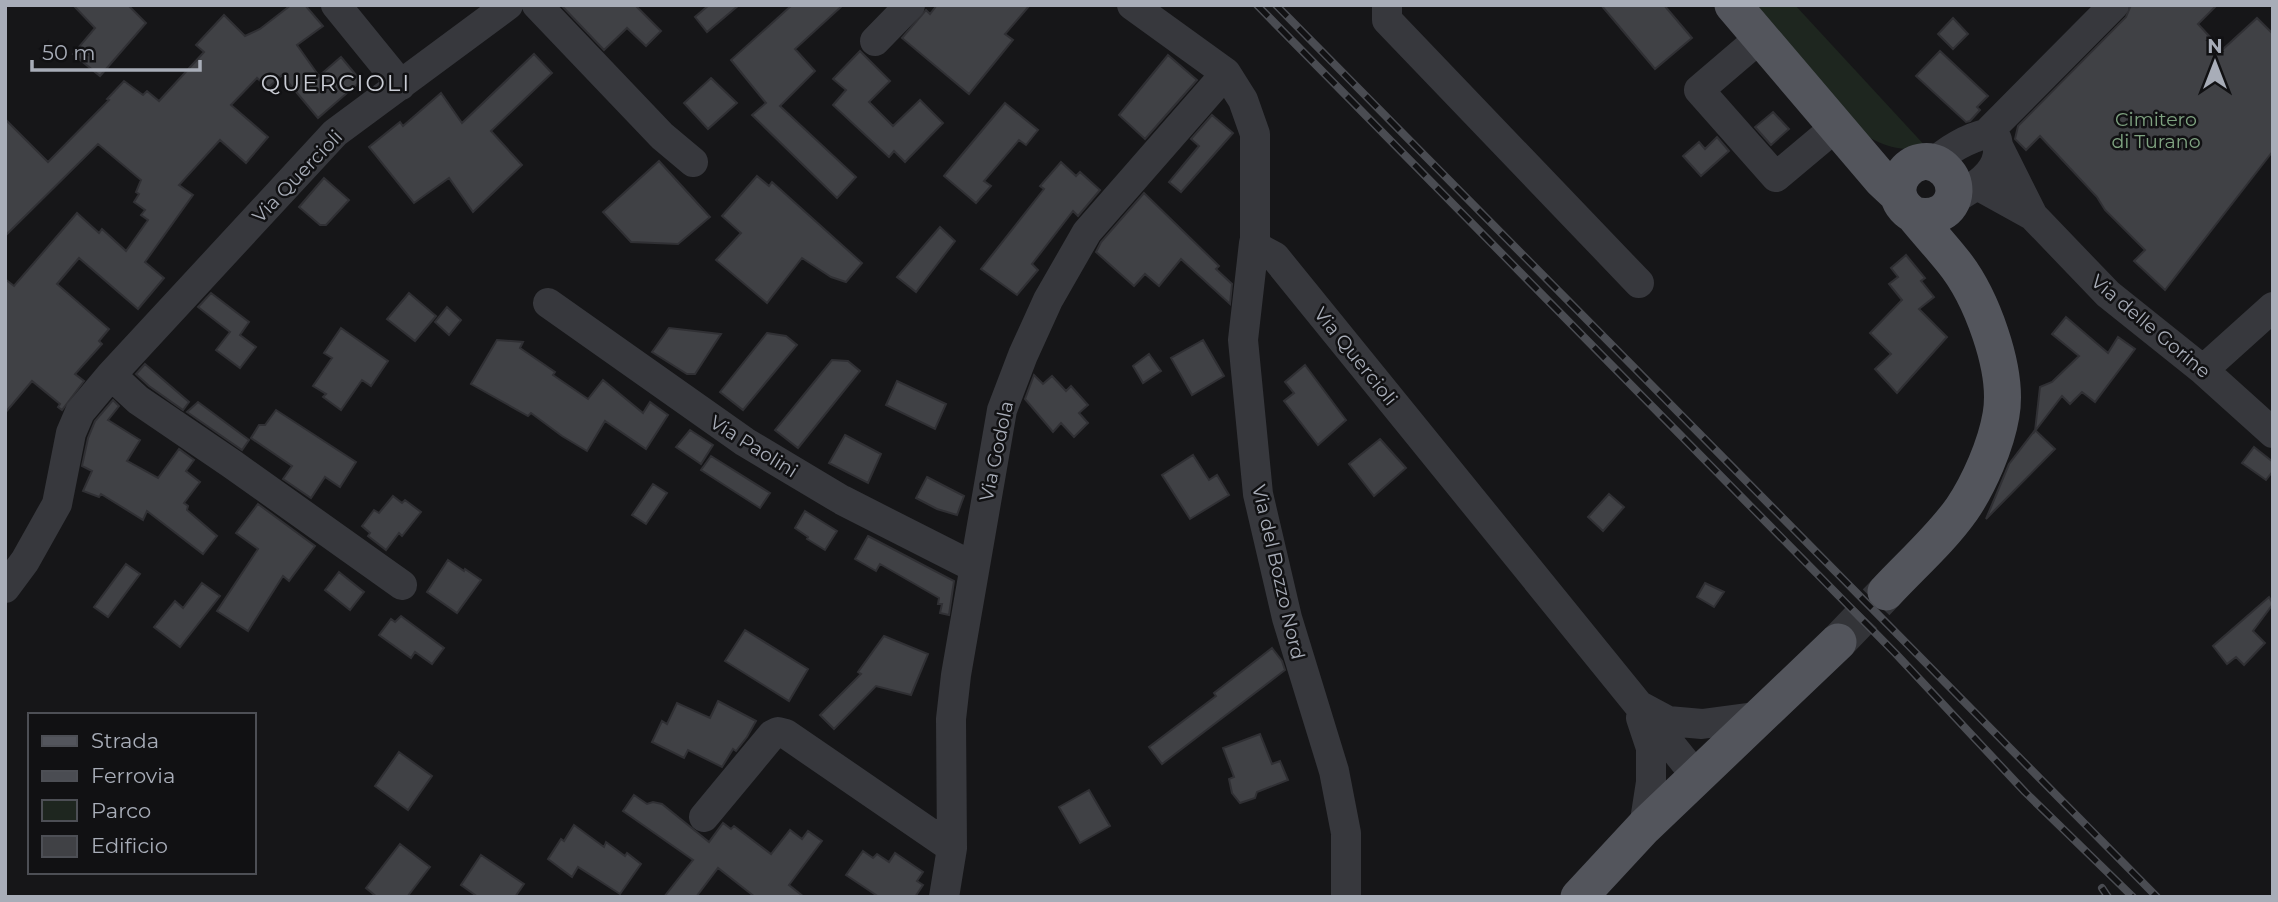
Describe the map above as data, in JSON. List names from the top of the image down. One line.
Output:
{"streets":{"street":["Via Quercioli","Via delle Gorine","Via Paolini","Via Godola","Via del Bozzo Nord"]},"crossings":[["Via Quercioli","Via del Bozzo Nord"],["Via Paolini","Via Godola"]],"districts":["QUERCIOLI"],"parks":["Cimitero di Turano"],"legend":["Strada","Ferrovia","Parco","Edificio"],"scale_bar":"50 m","north":"top"}
